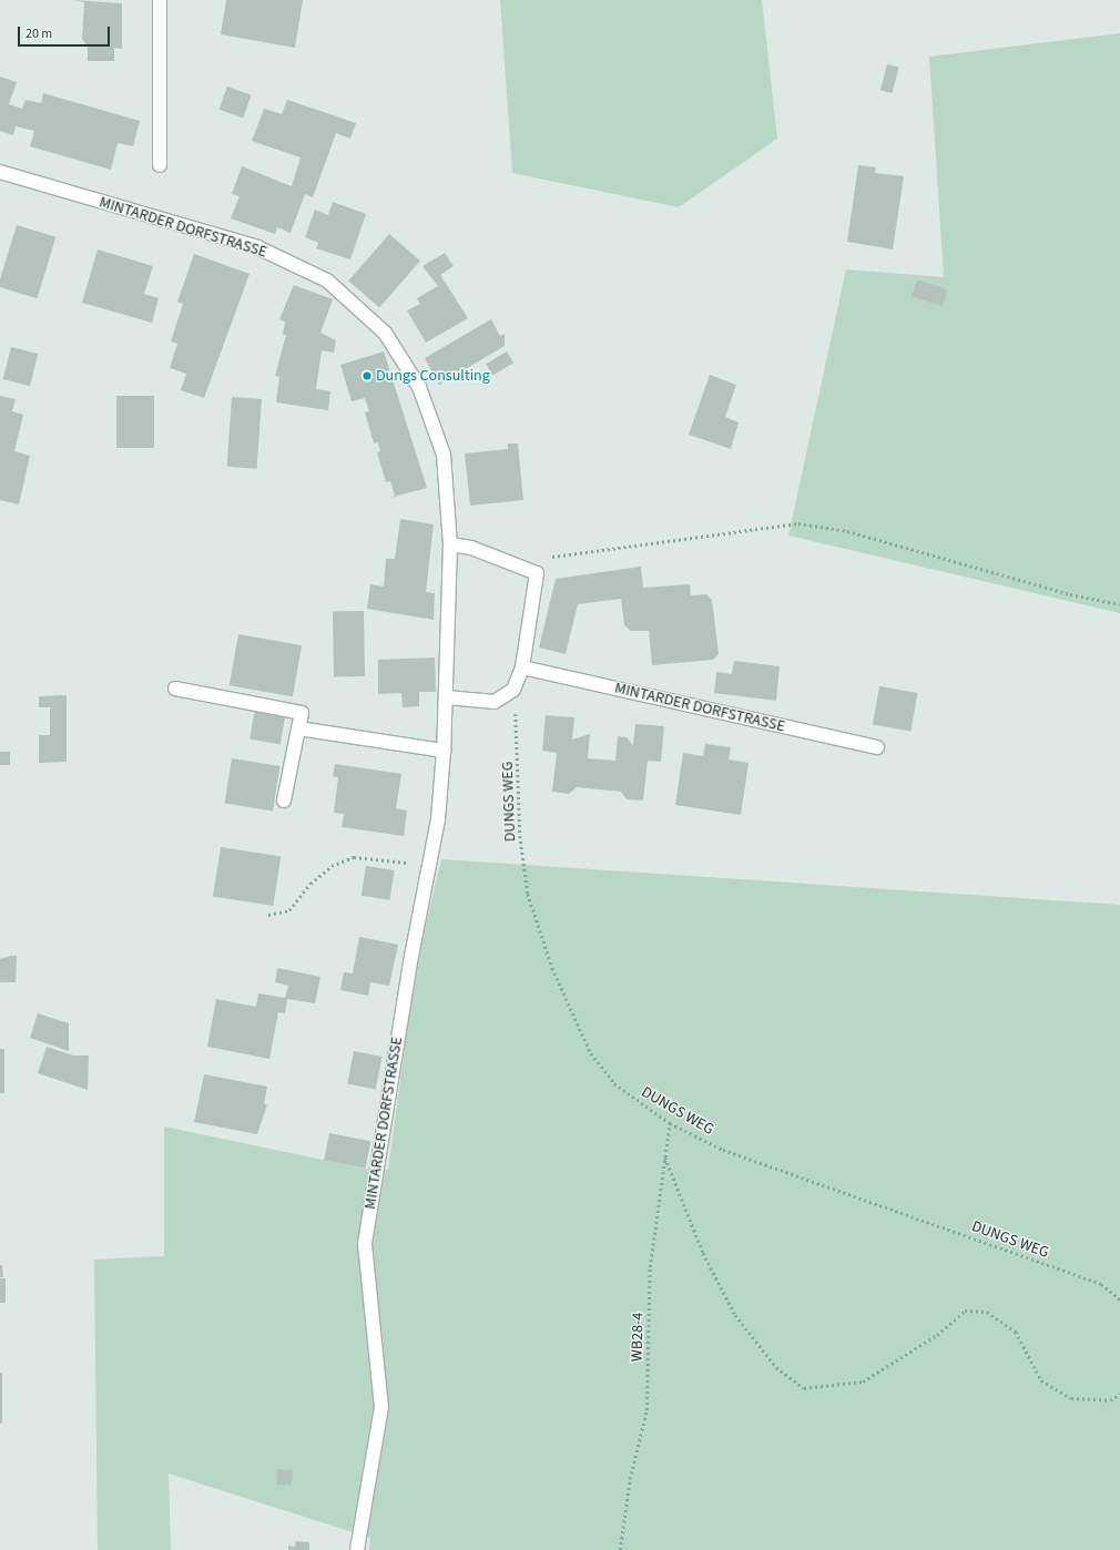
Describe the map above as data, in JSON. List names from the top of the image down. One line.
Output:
{"streets":{"street":["MINTARDER DORFSTRASSE"],"path":["DUNGS WEG","WB28-4"]},"crossings":[["DUNGS WEG","WB28-4"]],"places":["Dungs Consulting"],"scale_bar":"20 m"}
